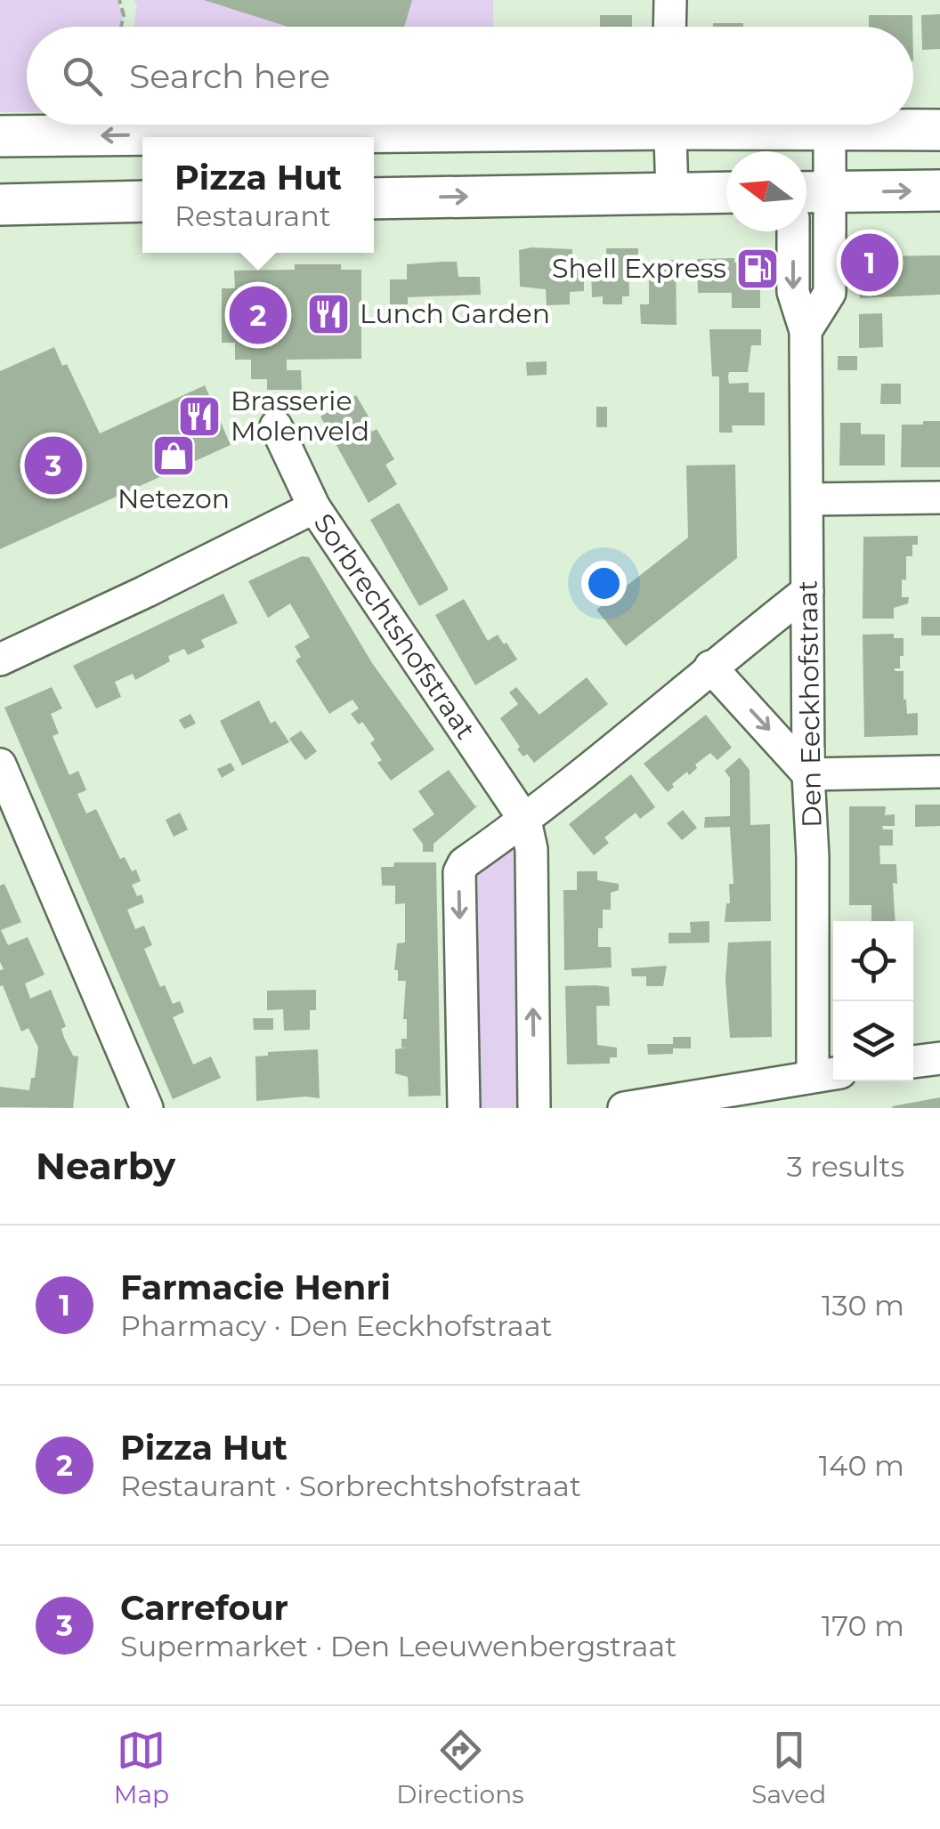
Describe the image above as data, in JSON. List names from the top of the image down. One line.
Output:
{"streets":{"street":["Sorbrechtshofstraat","Den Eeckhofstraat"]},"places":{"fuel station":["Shell Express"],"restaurant":["Lunch Garden","Brasserie Molenveld"],"shop":["Netezon"]},"north":"left","page":{"search":"Search here","popup":["Pizza Hut","Restaurant"],"pins":["1","2","3"],"heading":["Nearby","3 results"],"list":[{"mark":"1","name":"Farmacie Henri","note":"Pharmacy · Den Eeckhofstraat","value":"130 m"},{"mark":"2","name":"Pizza Hut","note":"Restaurant · Sorbrechtshofstraat","value":"140 m"},{"mark":"3","name":"Carrefour","note":"Supermarket · Den Leeuwenbergstraat","value":"170 m"}],"nav":["Map","Directions","Saved"]}}
